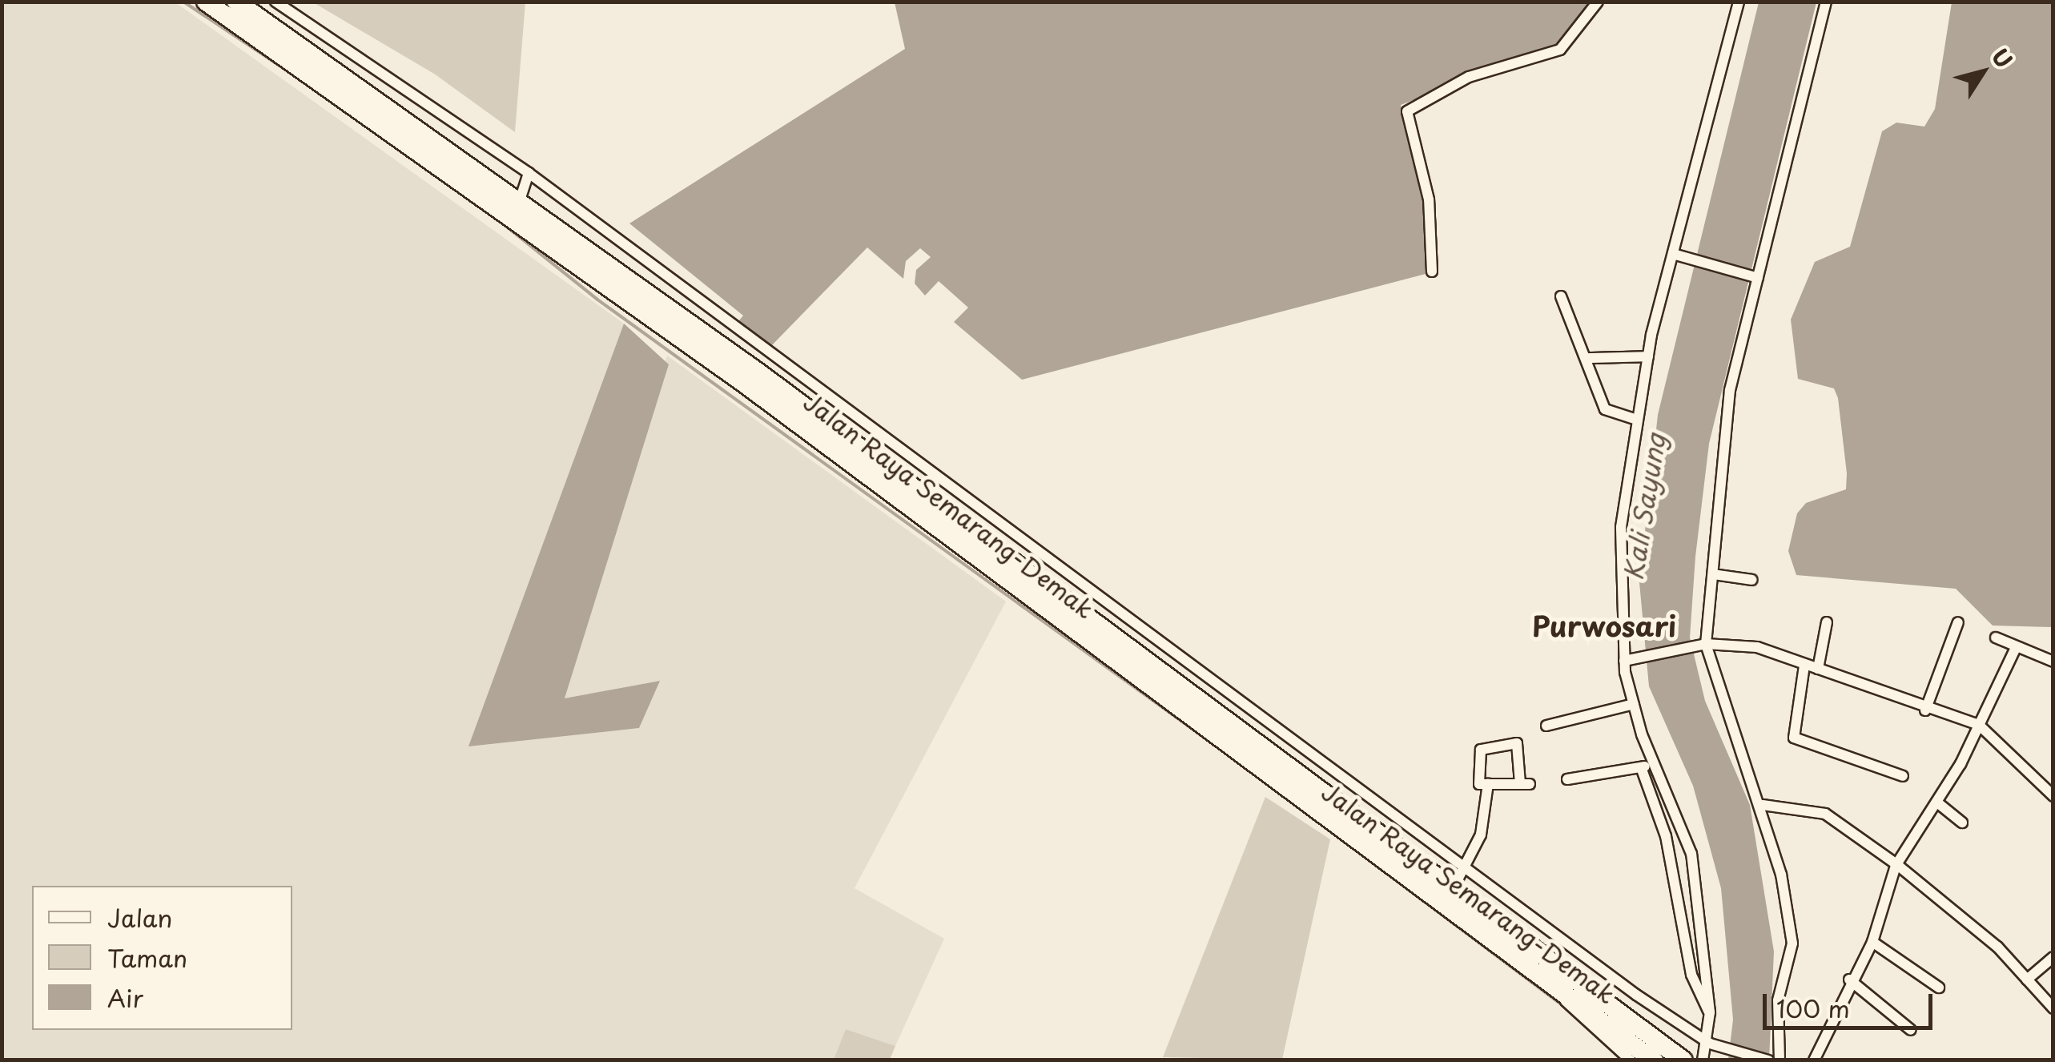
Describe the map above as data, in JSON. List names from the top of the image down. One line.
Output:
{"streets":{"highway":["Jalan Raya Semarang-Demak"]},"districts":["Purwosari"],"water":["Kali Sayung"],"legend":["Jalan","Taman","Air"],"scale_bar":"100 m","north":"top right"}
